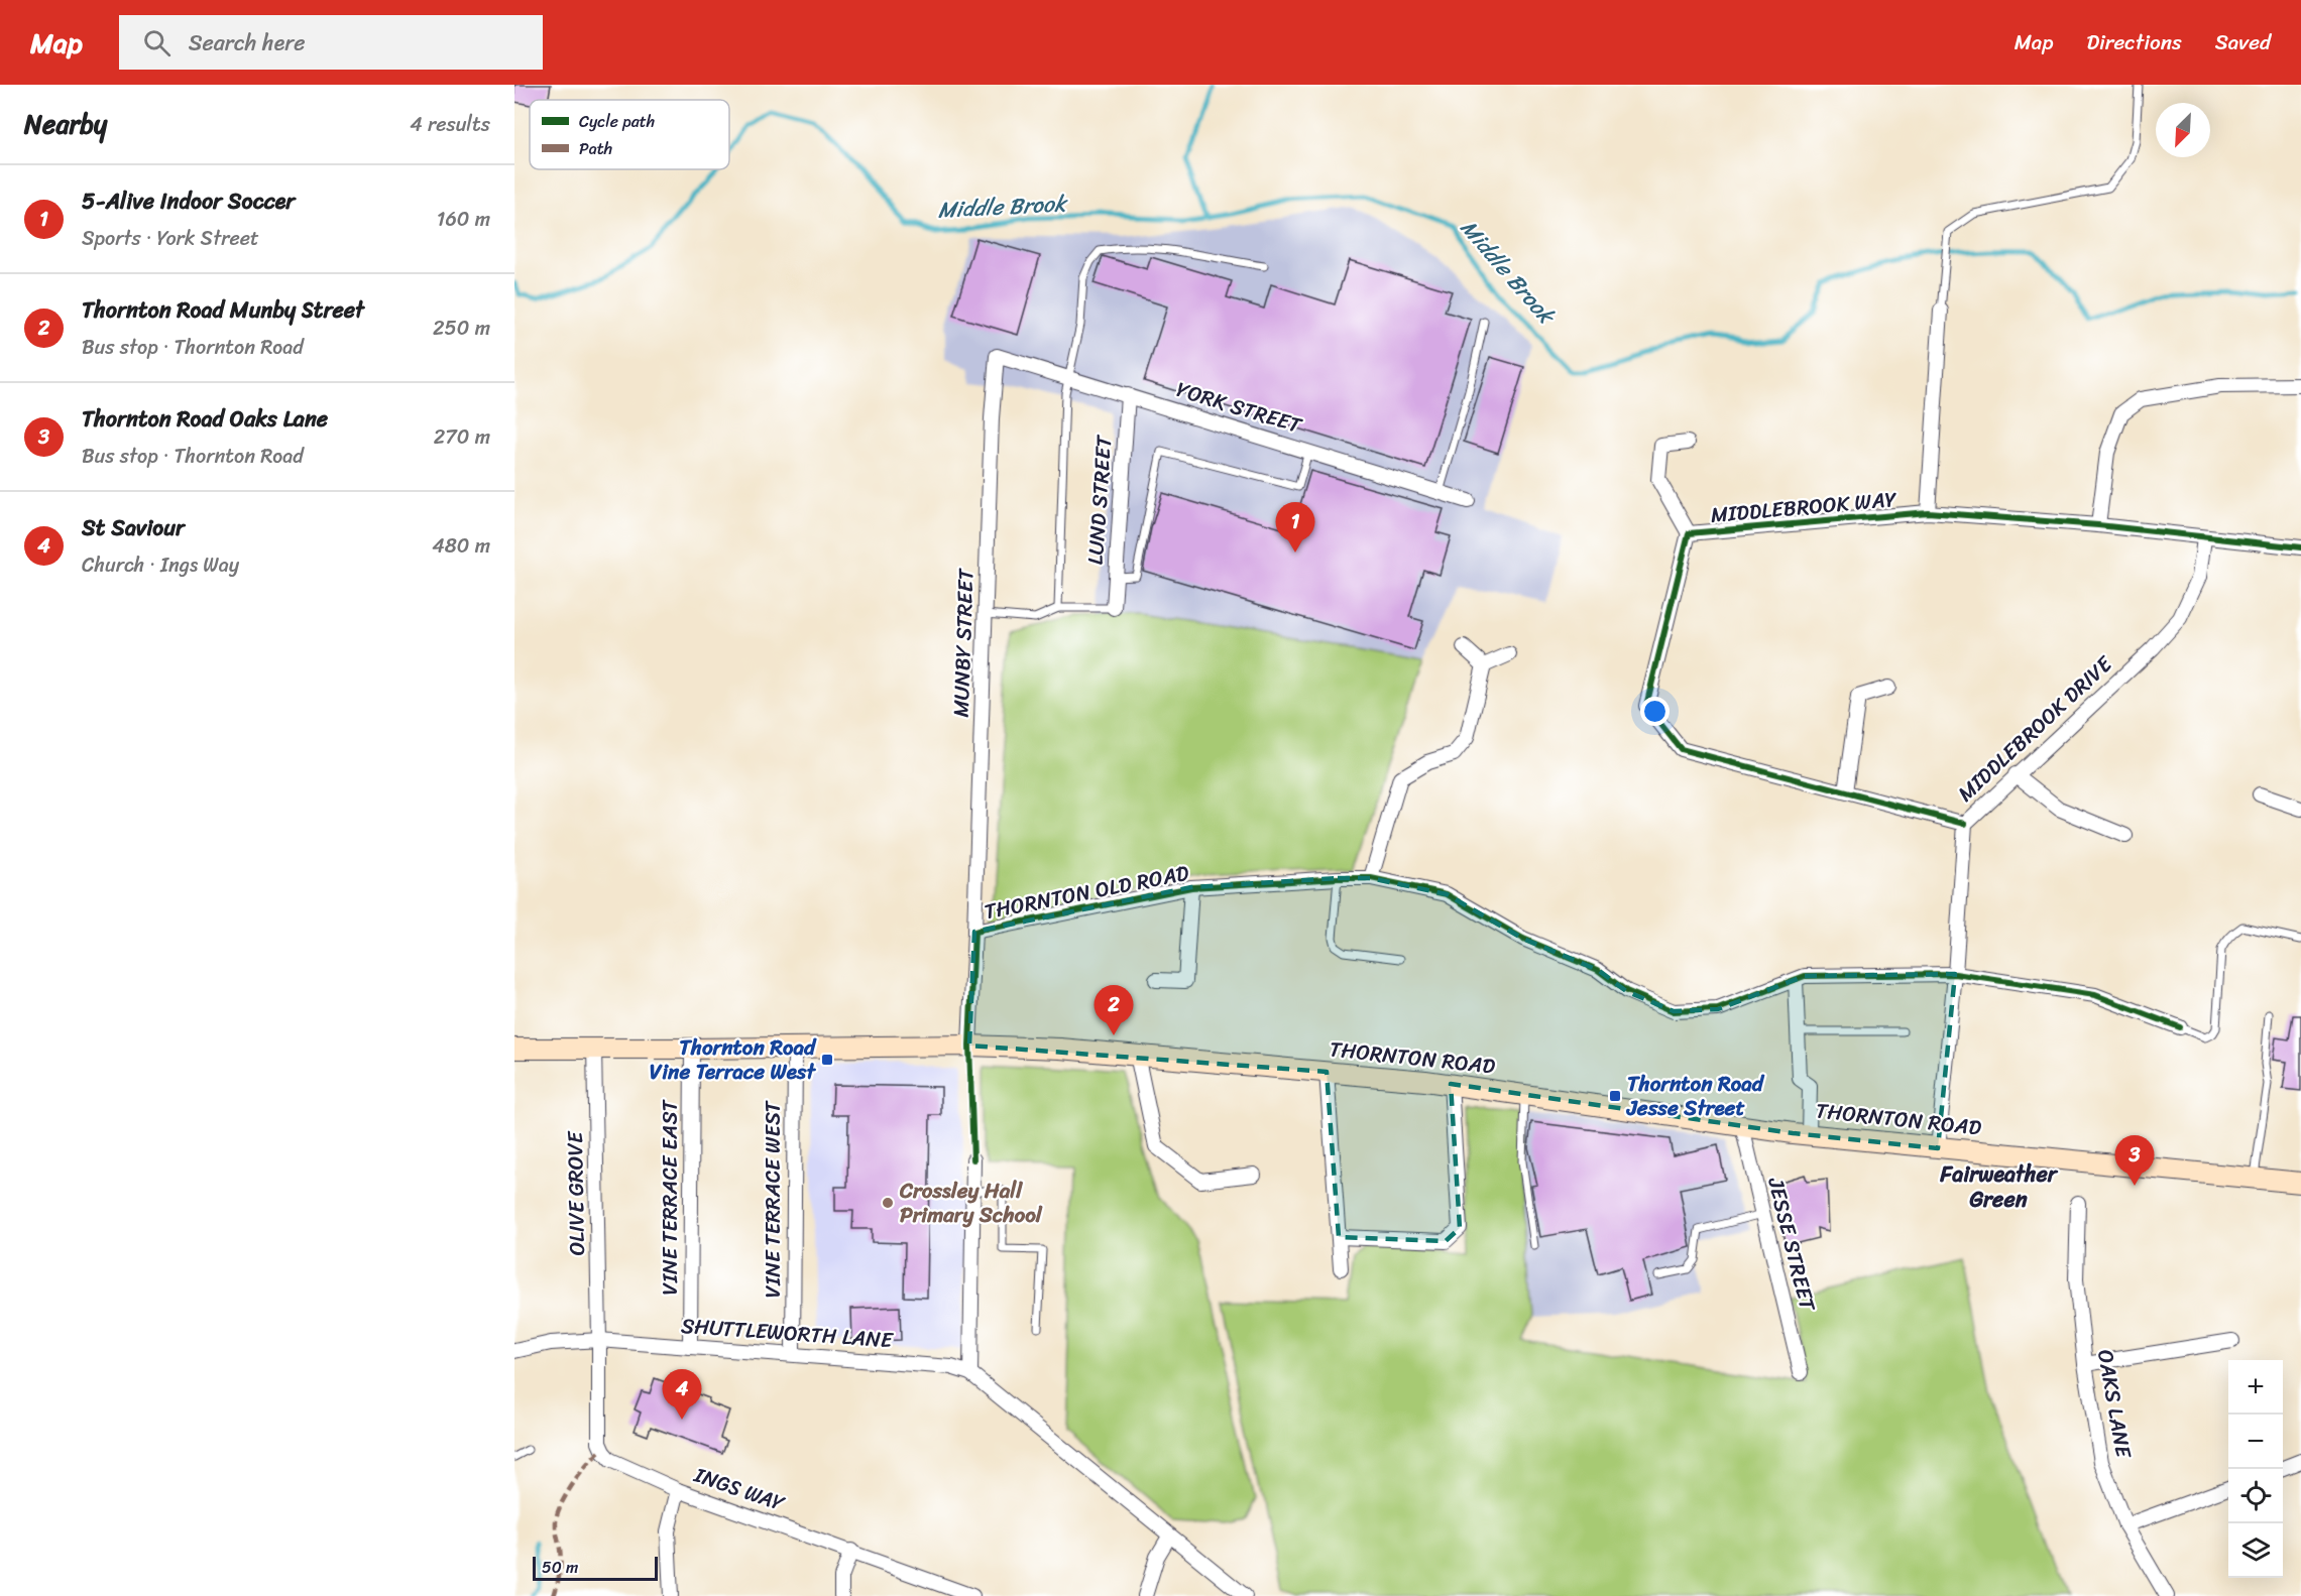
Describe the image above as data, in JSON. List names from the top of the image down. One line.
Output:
{"streets":{"main road":["THORNTON ROAD"],"street":["YORK STREET","LUND STREET","MIDDLEBROOK WAY","MUNBY STREET","MIDDLEBROOK DRIVE","THORNTON OLD ROAD","OLIVE GROVE","VINE TERRACE EAST","VINE TERRACE WEST","JESSE STREET","SHUTTLEWORTH LANE","OAKS LANE","INGS WAY"]},"crossings":[["YORK STREET","LUND STREET"],["YORK STREET","MUNBY STREET"],["MIDDLEBROOK WAY","MIDDLEBROOK DRIVE"],["MUNBY STREET","THORNTON OLD ROAD"],["MIDDLEBROOK DRIVE","THORNTON OLD ROAD"],["MIDDLEBROOK DRIVE","THORNTON ROAD"],["THORNTON OLD ROAD","THORNTON ROAD"],["THORNTON ROAD","OLIVE GROVE"],["THORNTON ROAD","VINE TERRACE EAST"],["THORNTON ROAD","VINE TERRACE WEST"],["THORNTON ROAD","JESSE STREET"],["OLIVE GROVE","SHUTTLEWORTH LANE"],["OLIVE GROVE","INGS WAY"],["VINE TERRACE EAST","SHUTTLEWORTH LANE"],["VINE TERRACE WEST","SHUTTLEWORTH LANE"],["SHUTTLEWORTH LANE","INGS WAY"]],"districts":["Fairweather Green"],"water":["Middle Brook"],"places":{"transit":["Thornton Road Vine Terrace West","Thornton Road Jesse Street"],"other":["Crossley Hall Primary School"]},"legend":["Cycle path","Path"],"scale_bar":"50 m","north":"bottom left","page":{"header":"Map","search":"Search here","nav":["Map","Directions","Saved"],"heading":["Nearby","4 results"],"list":[{"mark":"1","name":"5-Alive Indoor Soccer","note":"Sports · York Street","value":"160 m"},{"mark":"2","name":"Thornton Road Munby Street","note":"Bus stop · Thornton Road","value":"250 m"},{"mark":"3","name":"Thornton Road Oaks Lane","note":"Bus stop · Thornton Road","value":"270 m"},{"mark":"4","name":"St Saviour","note":"Church · Ings Way","value":"480 m"}],"pins":["1","2","3","4"],"map_buttons":["+","−"],"scale":"50 m"}}
